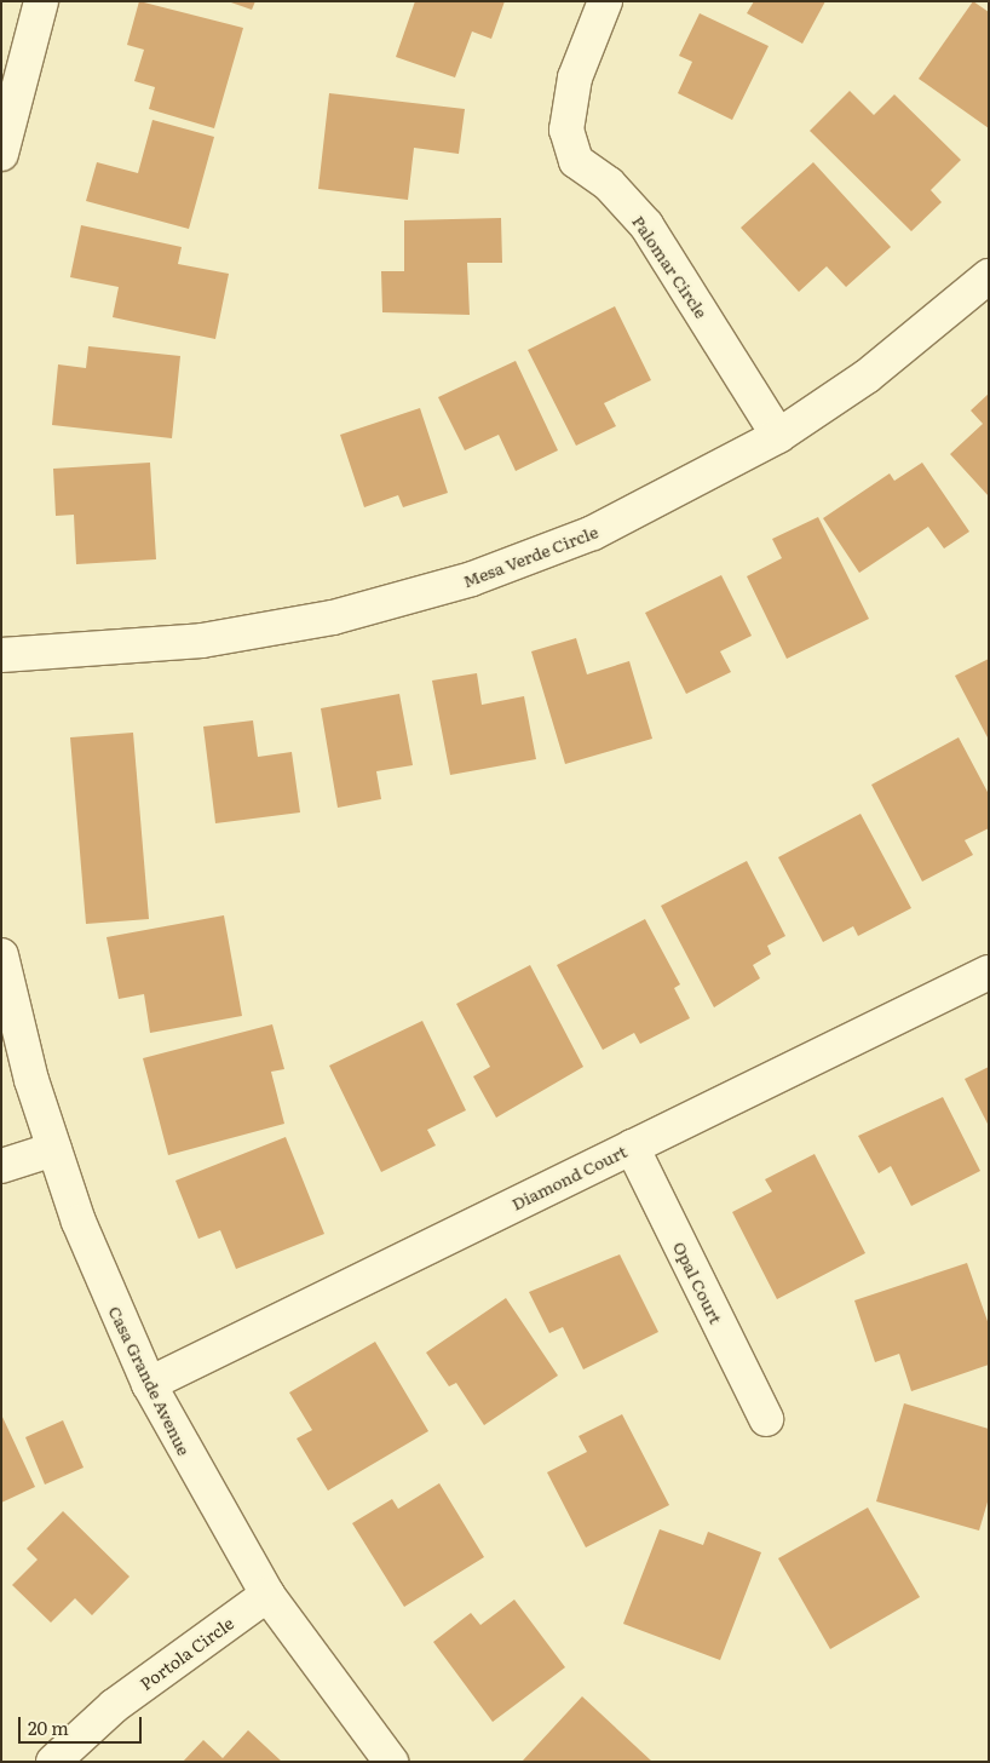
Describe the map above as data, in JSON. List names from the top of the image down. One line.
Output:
{"streets":{"street":["Palomar Circle","Mesa Verde Circle","Diamond Court","Opal Court","Casa Grande Avenue","Portola Circle"]},"crossings":[["Palomar Circle","Mesa Verde Circle"],["Diamond Court","Opal Court"],["Diamond Court","Casa Grande Avenue"],["Casa Grande Avenue","Portola Circle"]],"scale_bar":"20 m"}
